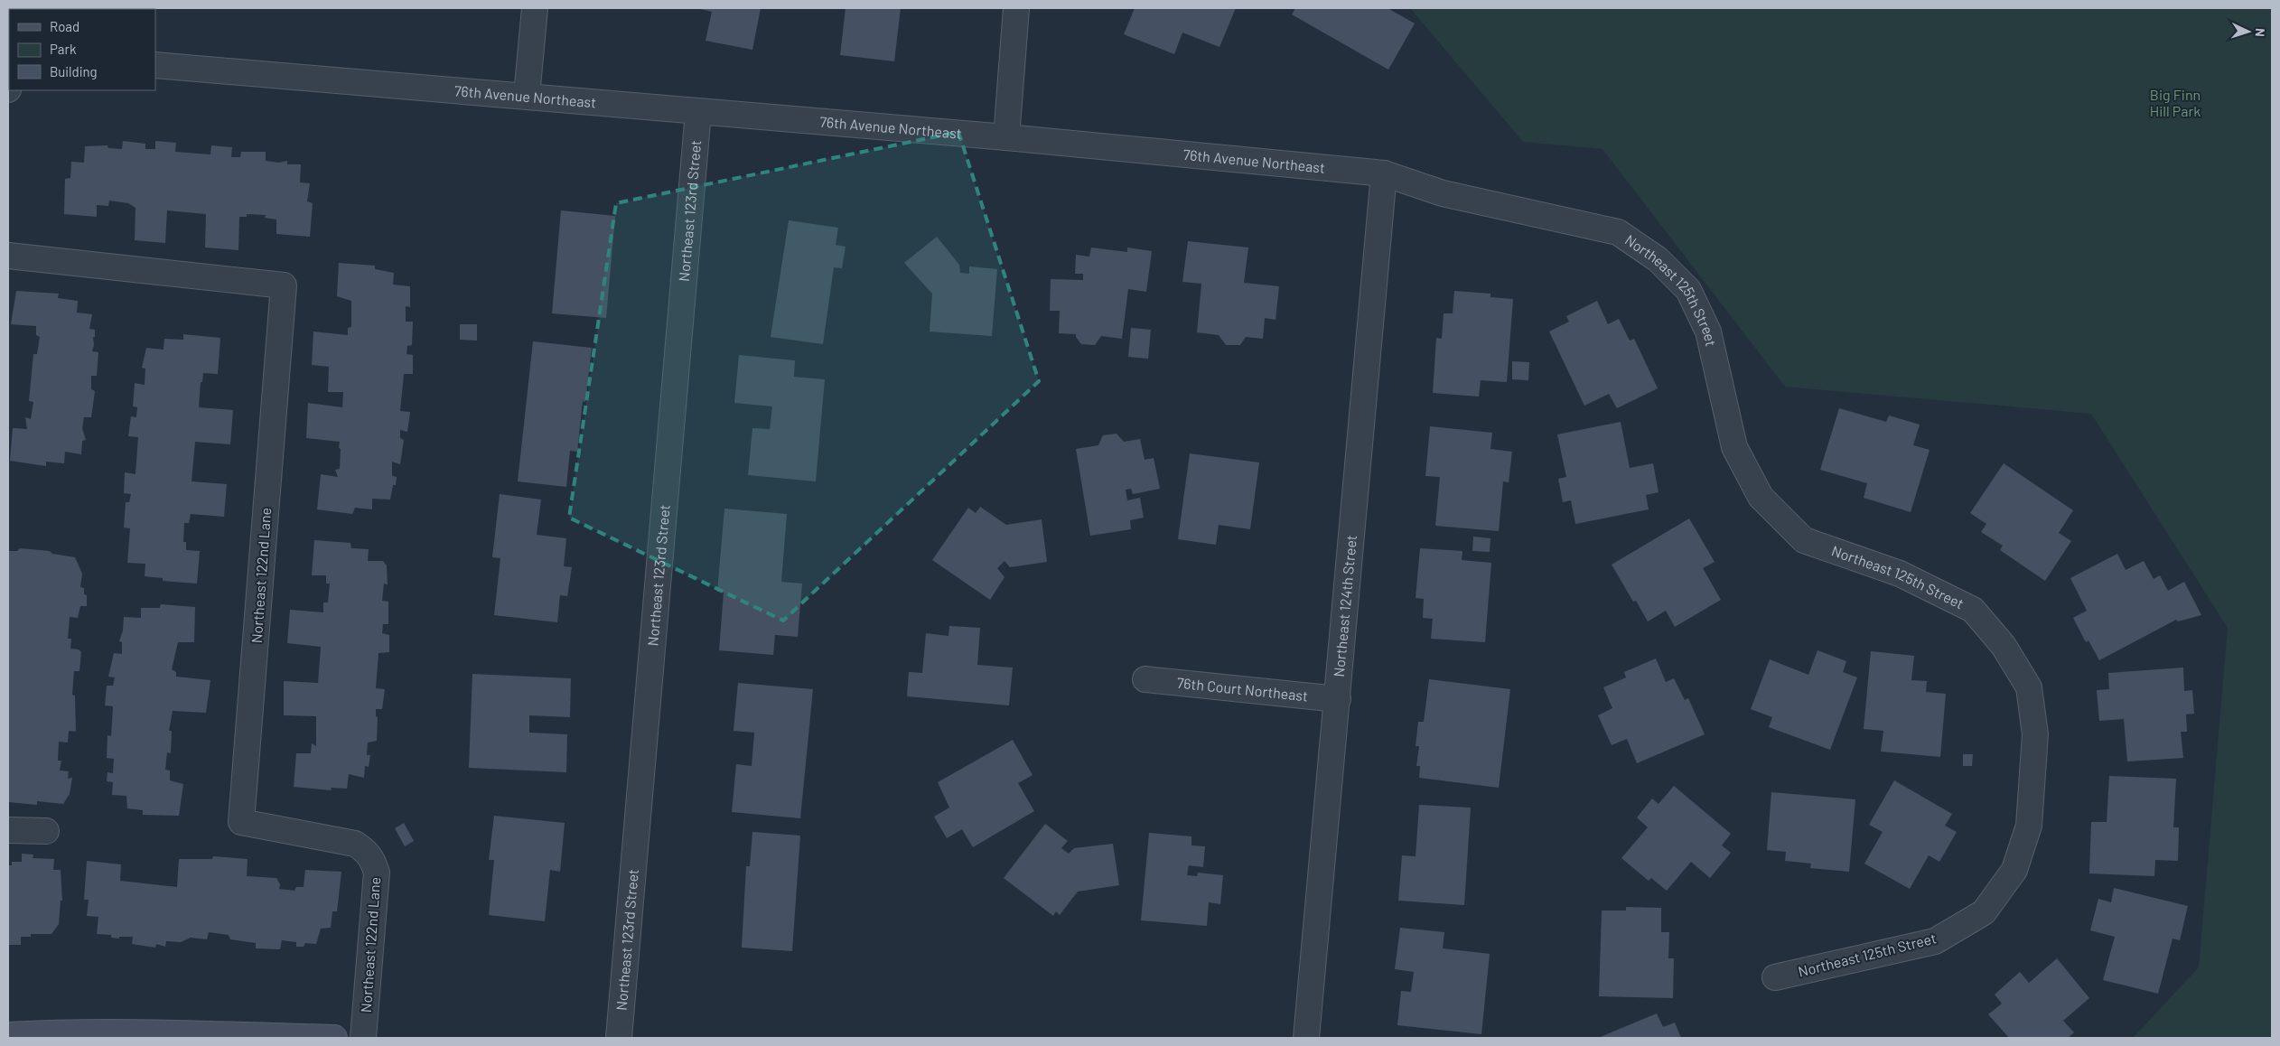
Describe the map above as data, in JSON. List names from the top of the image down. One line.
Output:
{"streets":{"street":["76th Avenue Northeast","Northeast 123rd Street","Northeast 125th Street","Northeast 122nd Lane","Northeast 124th Street","76th Court Northeast"]},"crossings":[["76th Avenue Northeast","Northeast 123rd Street"],["76th Avenue Northeast","Northeast 125th Street"],["76th Avenue Northeast","Northeast 124th Street"],["Northeast 124th Street","76th Court Northeast"]],"parks":["Big Finn Hill Park"],"legend":["Road","Park","Building"],"north":"right"}
